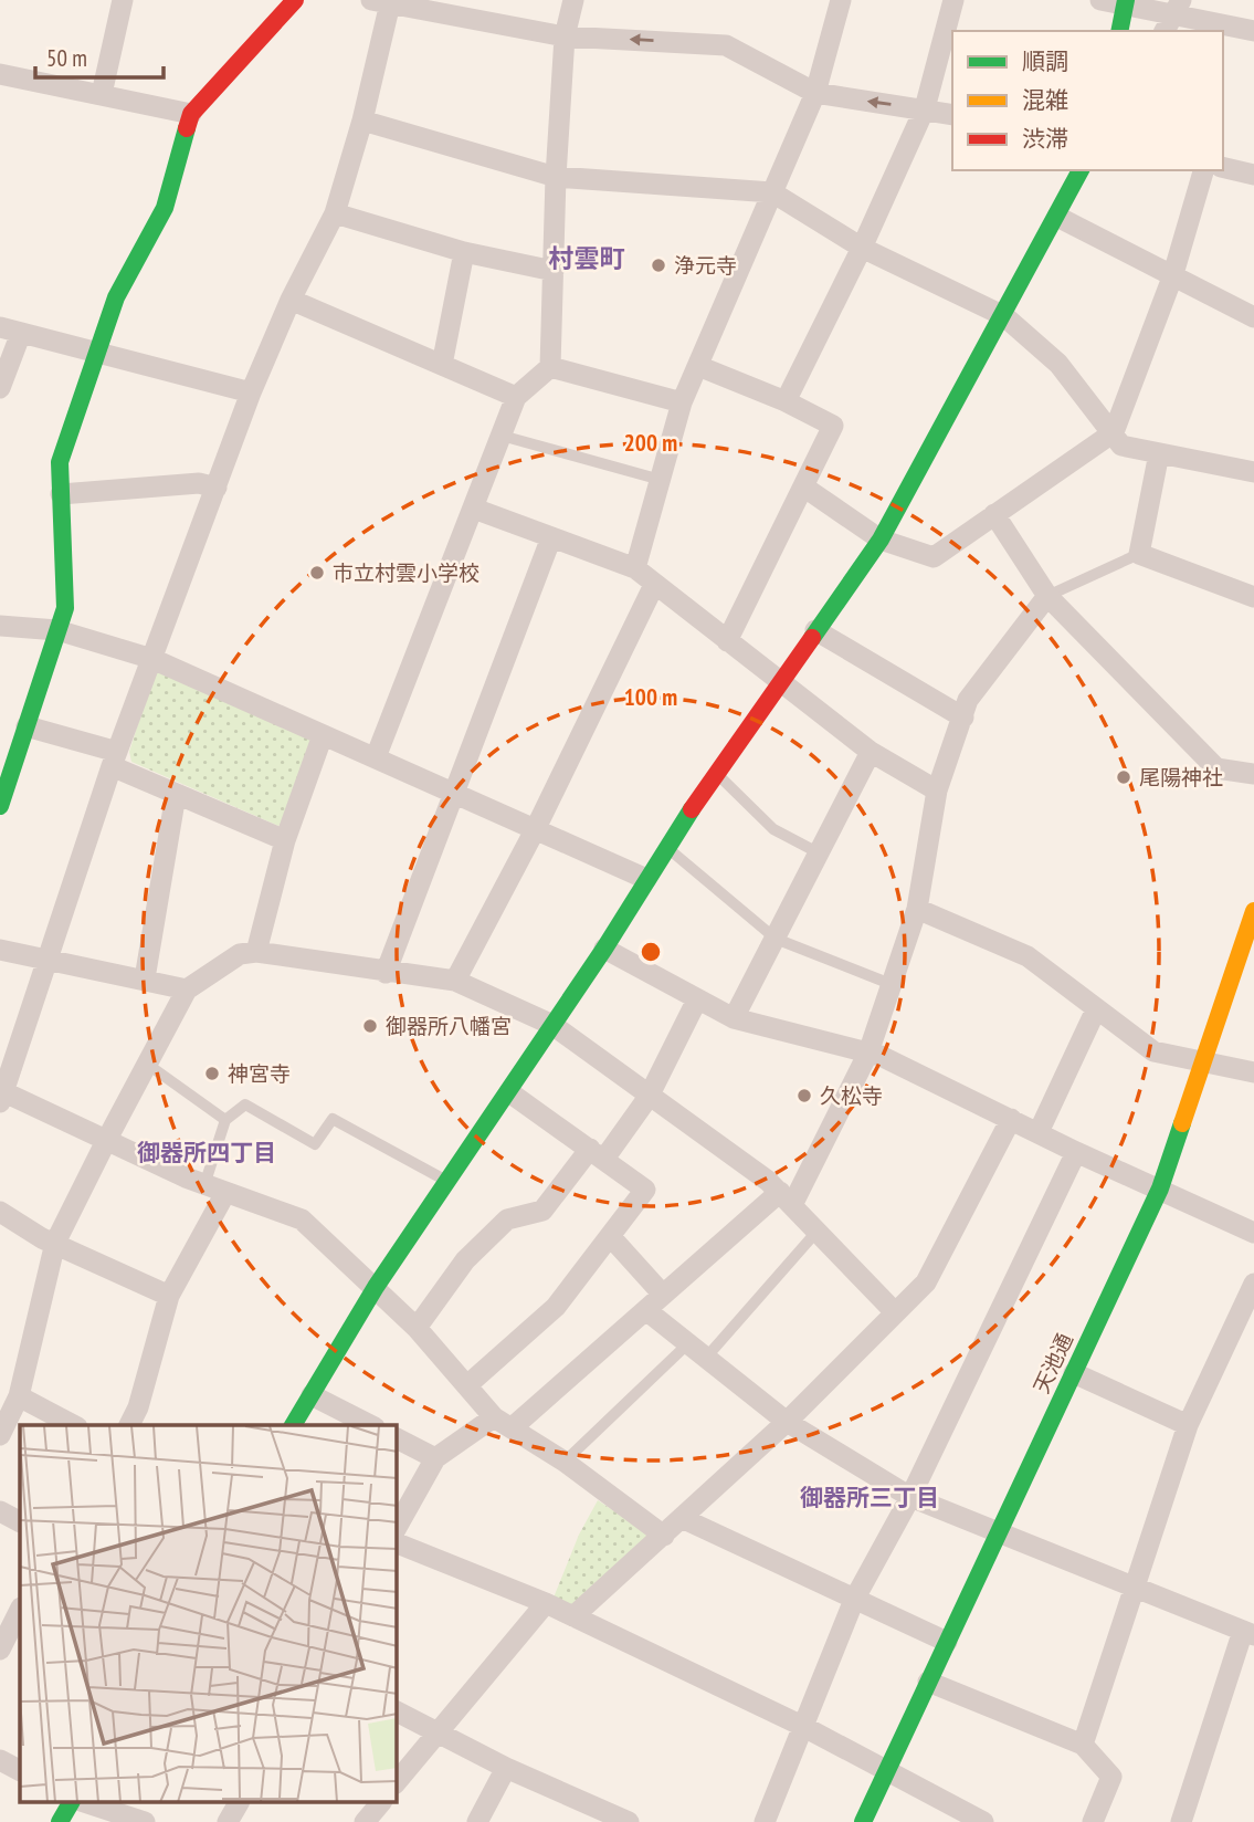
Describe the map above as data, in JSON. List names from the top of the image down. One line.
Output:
{"streets":{"street":["天池通"]},"districts":["村雲町","御器所四丁目","御器所三丁目"],"places":["浄元寺","市立村雲小学校","尾陽神社","御器所八幡宮","神宮寺","久松寺"],"legend":["順調","混雑","渋滞"],"scale_bar":"50 m","rings":["200 m","100 m"]}
